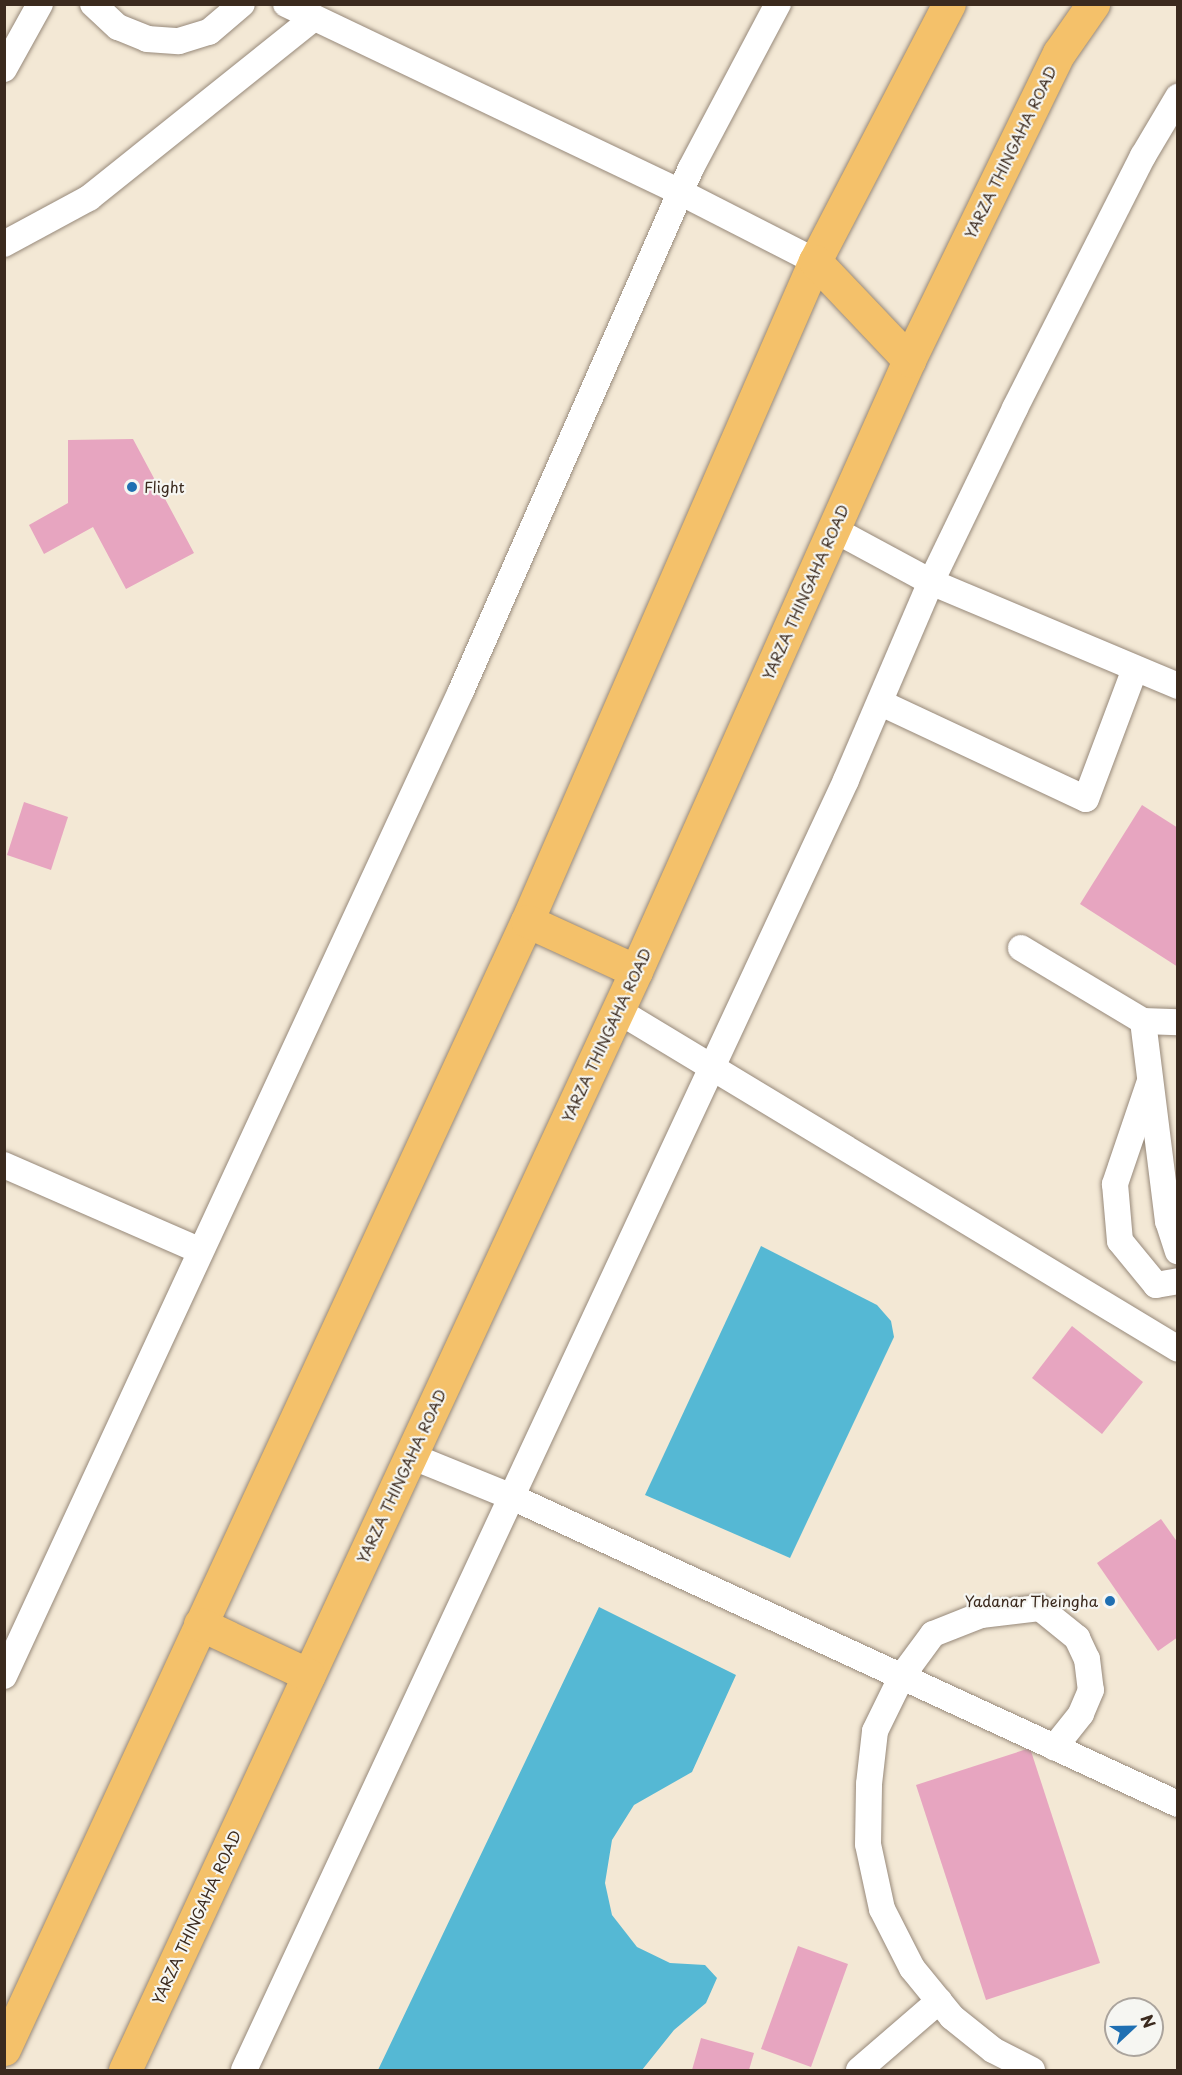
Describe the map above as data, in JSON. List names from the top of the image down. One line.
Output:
{"streets":{"main road":["YARZA THINGAHA ROAD"]},"places":["Flight","Yadanar Theingha"],"north":"right"}
